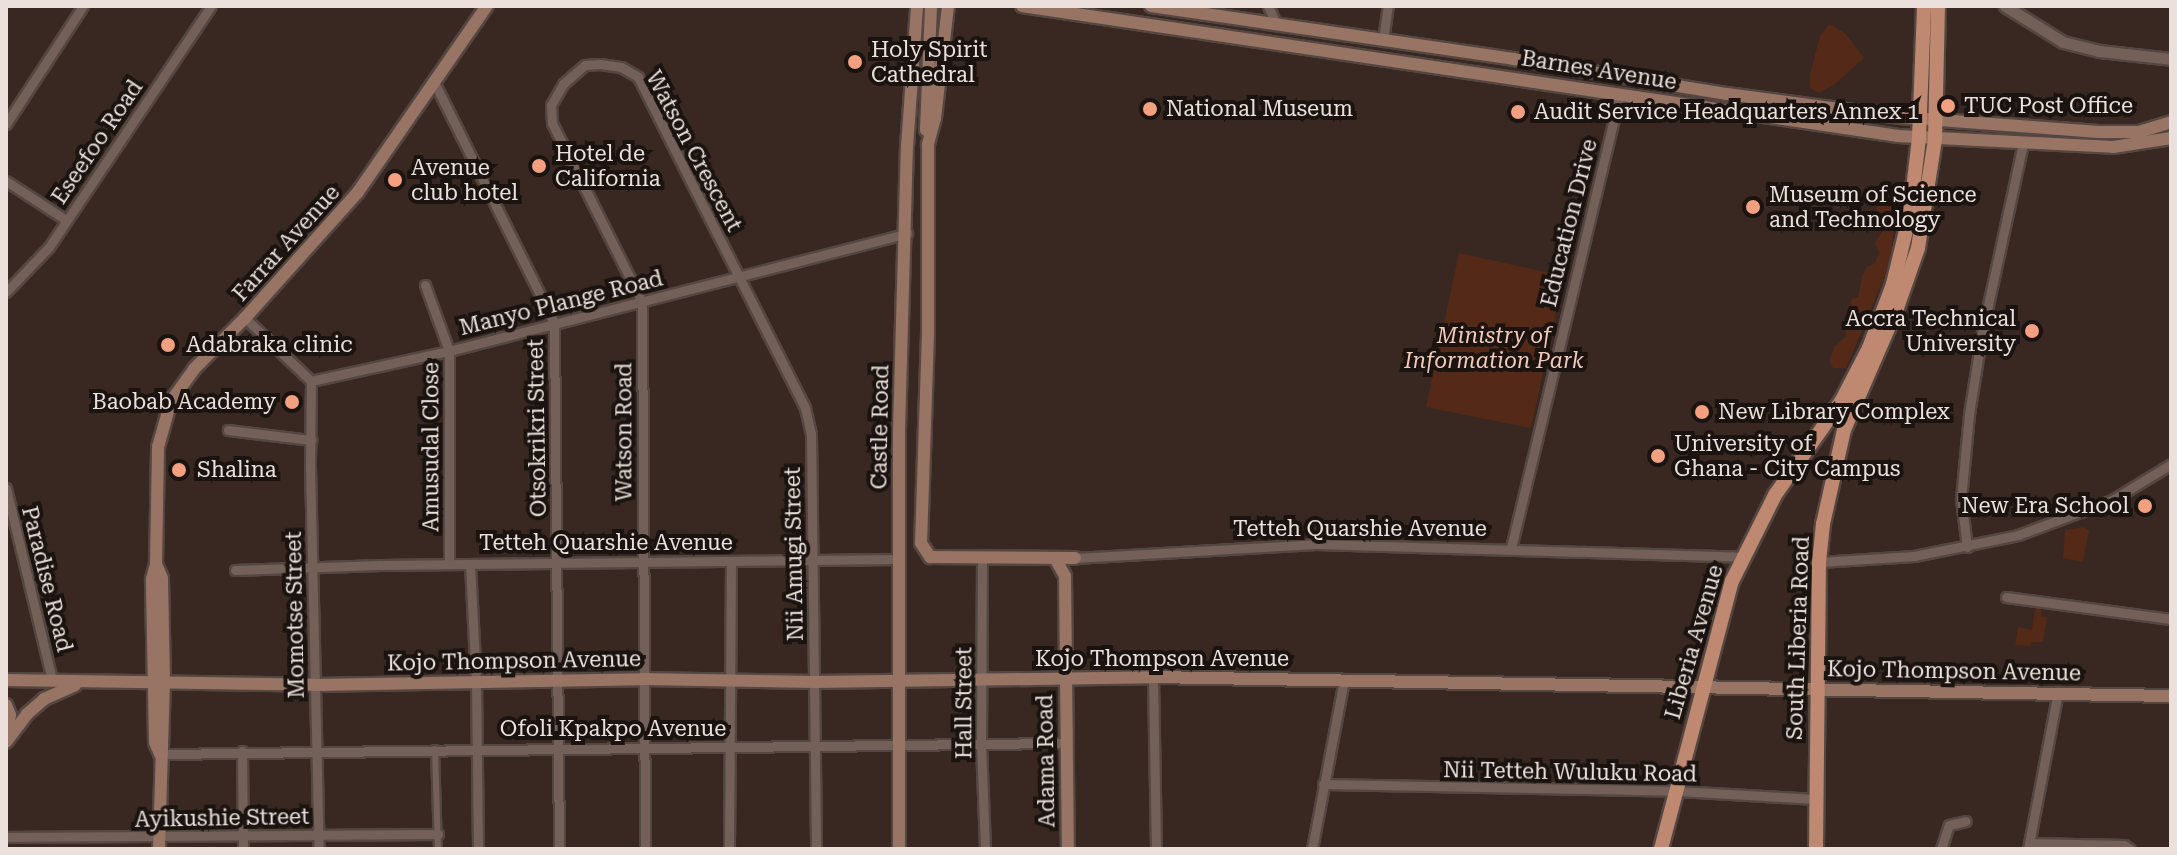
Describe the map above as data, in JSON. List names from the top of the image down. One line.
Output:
{"streets":{"main road":["Barnes Avenue","Farrar Avenue","Castle Road","Tetteh Quarshie Avenue","South Liberia Road","Liberia Avenue","Kojo Thompson Avenue","Adama Road"],"street":["Eseefoo Road","Watson Crescent","Education Drive","Manyo Plange Road","Otsokrikri Street","Watson Road","Amusudal Close","Nii Amugi Street","Paradise Road","Momotse Street","Hall Street","Ofoli Kpakpo Avenue","Nii Tetteh Wuluku Road","Ayikushie Street"]},"crossings":[["Barnes Avenue","Education Drive"],["Barnes Avenue","Liberia Avenue"],["Watson Crescent","Manyo Plange Road"],["Watson Crescent","Watson Road"],["Watson Crescent","Nii Amugi Street"],["Education Drive","Tetteh Quarshie Avenue"],["Farrar Avenue","Otsokrikri Street"],["Farrar Avenue","Kojo Thompson Avenue"],["Farrar Avenue","Ofoli Kpakpo Avenue"],["Farrar Avenue","Ayikushie Street"],["Manyo Plange Road","Castle Road"],["Manyo Plange Road","Otsokrikri Street"],["Manyo Plange Road","Watson Road"],["Manyo Plange Road","Amusudal Close"],["Manyo Plange Road","Nii Amugi Street"],["Manyo Plange Road","Momotse Street"],["Castle Road","Tetteh Quarshie Avenue"],["Castle Road","Kojo Thompson Avenue"],["Castle Road","Ofoli Kpakpo Avenue"],["Otsokrikri Street","Tetteh Quarshie Avenue"],["Otsokrikri Street","Kojo Thompson Avenue"],["Otsokrikri Street","Ofoli Kpakpo Avenue"],["Watson Road","Tetteh Quarshie Avenue"],["Watson Road","Kojo Thompson Avenue"],["Watson Road","Ofoli Kpakpo Avenue"],["Amusudal Close","Tetteh Quarshie Avenue"],["Tetteh Quarshie Avenue","Nii Amugi Street"],["Tetteh Quarshie Avenue","Momotse Street"],["Tetteh Quarshie Avenue","Liberia Avenue"],["Tetteh Quarshie Avenue","Hall Street"],["Tetteh Quarshie Avenue","Adama Road"],["Nii Amugi Street","Kojo Thompson Avenue"],["Nii Amugi Street","Ofoli Kpakpo Avenue"],["Momotse Street","Kojo Thompson Avenue"],["Momotse Street","Ofoli Kpakpo Avenue"],["Momotse Street","Ayikushie Street"],["South Liberia Road","Liberia Avenue"],["South Liberia Road","Kojo Thompson Avenue"],["South Liberia Road","Nii Tetteh Wuluku Road"],["Liberia Avenue","Kojo Thompson Avenue"],["Liberia Avenue","Nii Tetteh Wuluku Road"],["Kojo Thompson Avenue","Hall Street"],["Kojo Thompson Avenue","Adama Road"],["Hall Street","Ofoli Kpakpo Avenue"],["Ofoli Kpakpo Avenue","Adama Road"]],"parks":["Ministry of Information Park"],"places":["Holy Spirit Cathedral","TUC Post Office","National Museum","Audit Service Headquarters Annex 1","Hotel de California","Avenue club hotel","Museum of Science and Technology","Accra Technical University","Adabraka clinic","Baobab Academy","New Library Complex","University of Ghana - City Campus","Shalina","New Era School"]}
